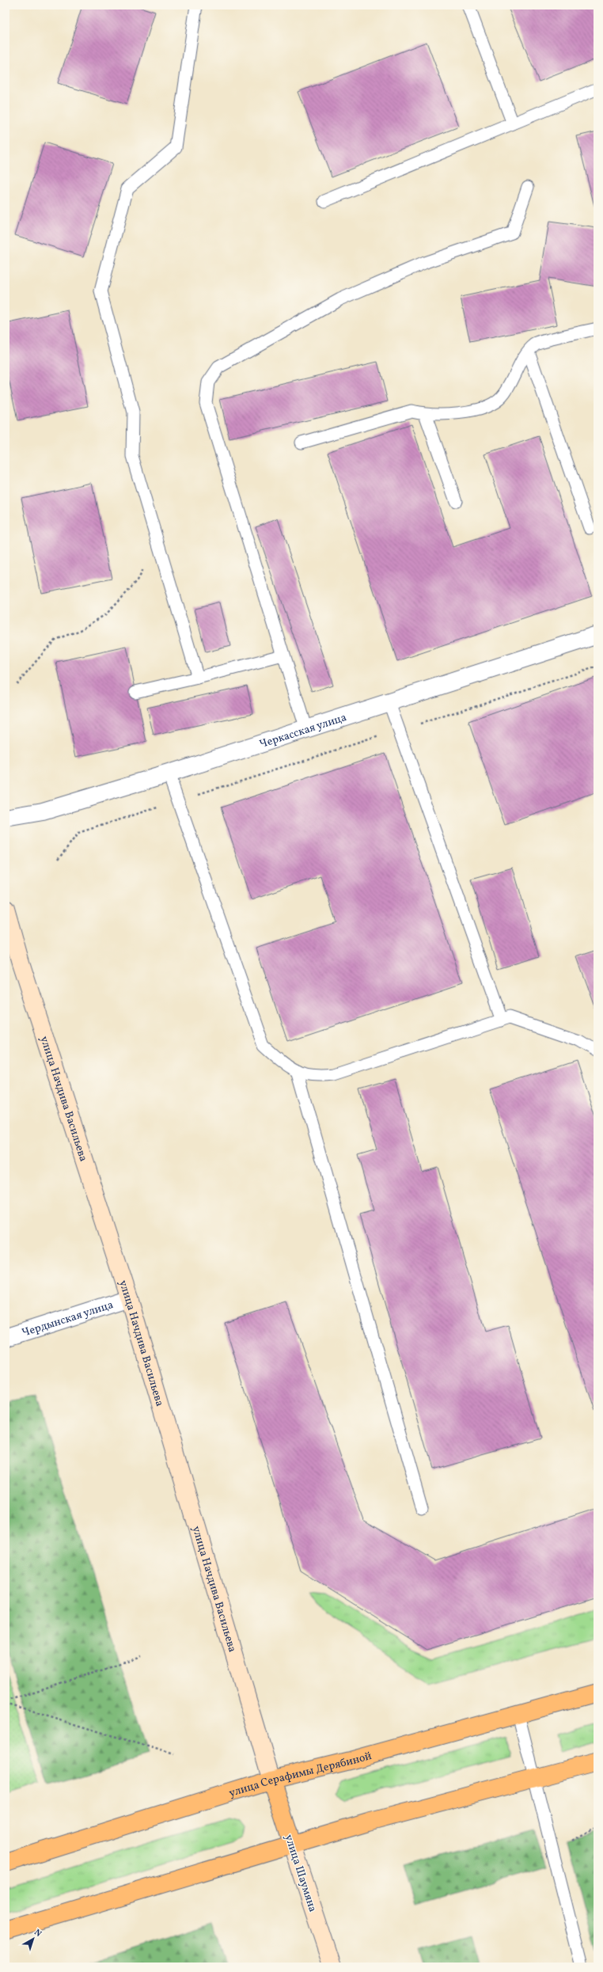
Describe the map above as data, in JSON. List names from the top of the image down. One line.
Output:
{"streets":{"main road":["улица Серафимы Дерябиной","улица Шаумяна"],"street":["Черкасская улица","улица Начдива Васильева","Чердынская улица"]},"crossings":[["улица Начдива Васильева","Чердынская улица"],["улица Начдива Васильева","улица Серафимы Дерябиной"],["улица Начдива Васильева","улица Шаумяна"],["улица Серафимы Дерябиной","улица Шаумяна"]],"north":"top right"}
